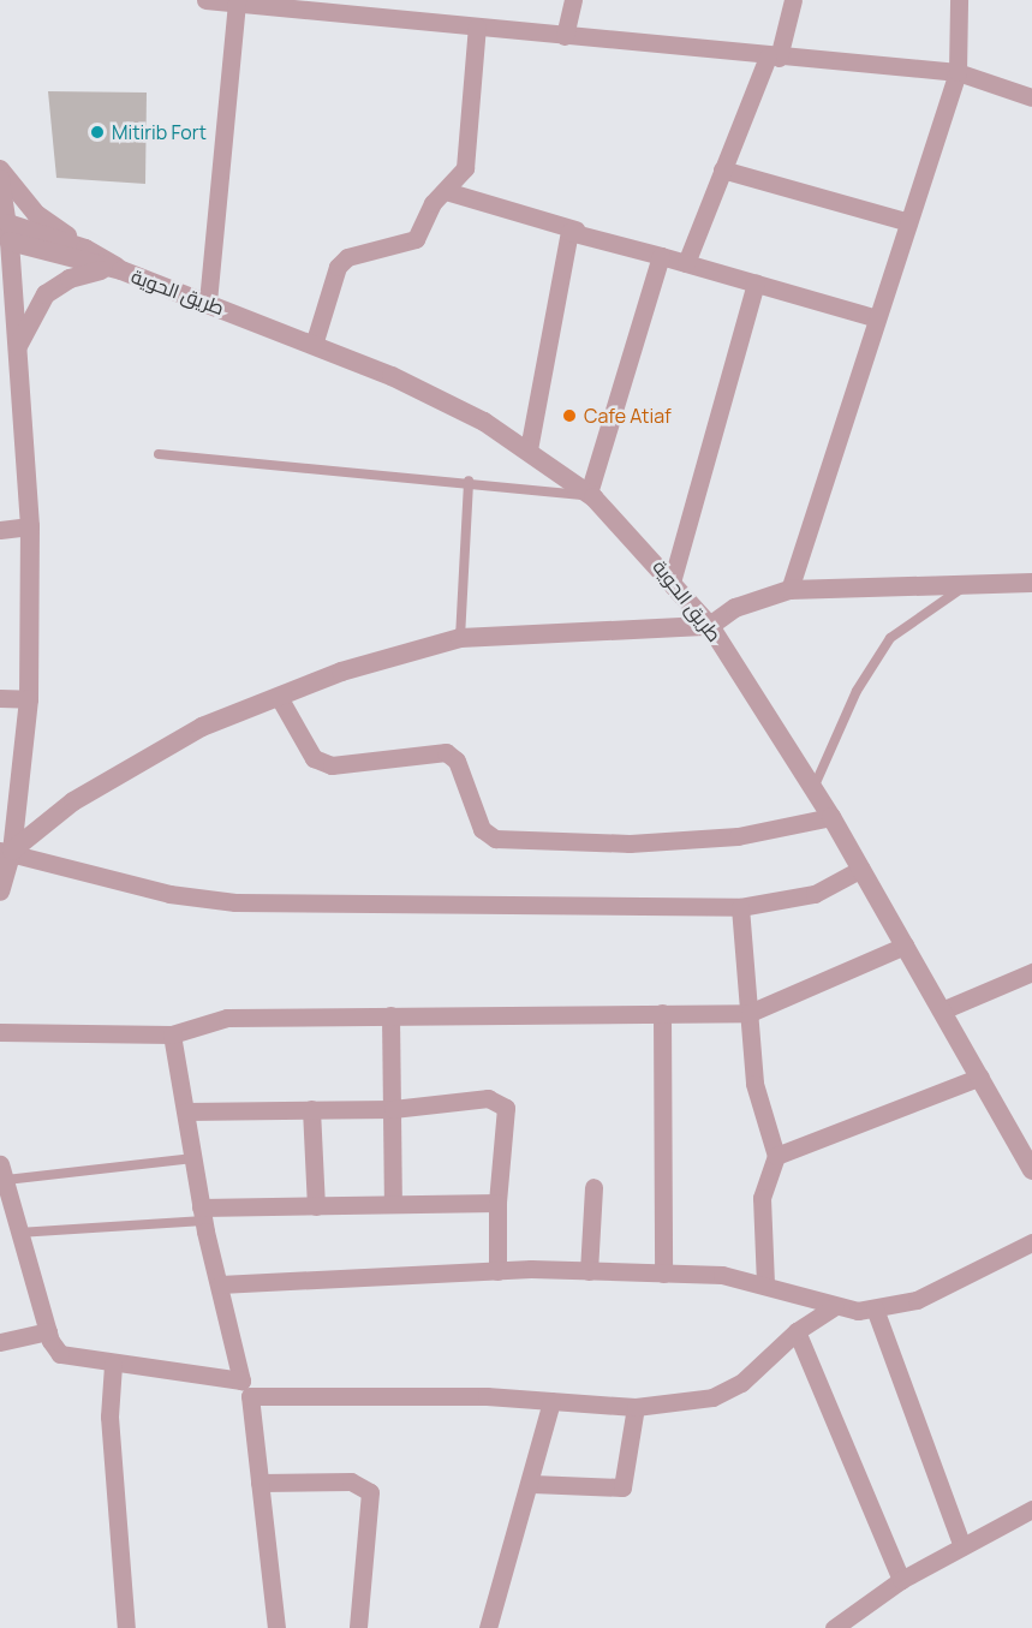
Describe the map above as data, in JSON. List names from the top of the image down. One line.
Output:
{"streets":{"street":["طريق الحوية"]},"places":["Mitirib Fort","Cafe Atiaf"]}
